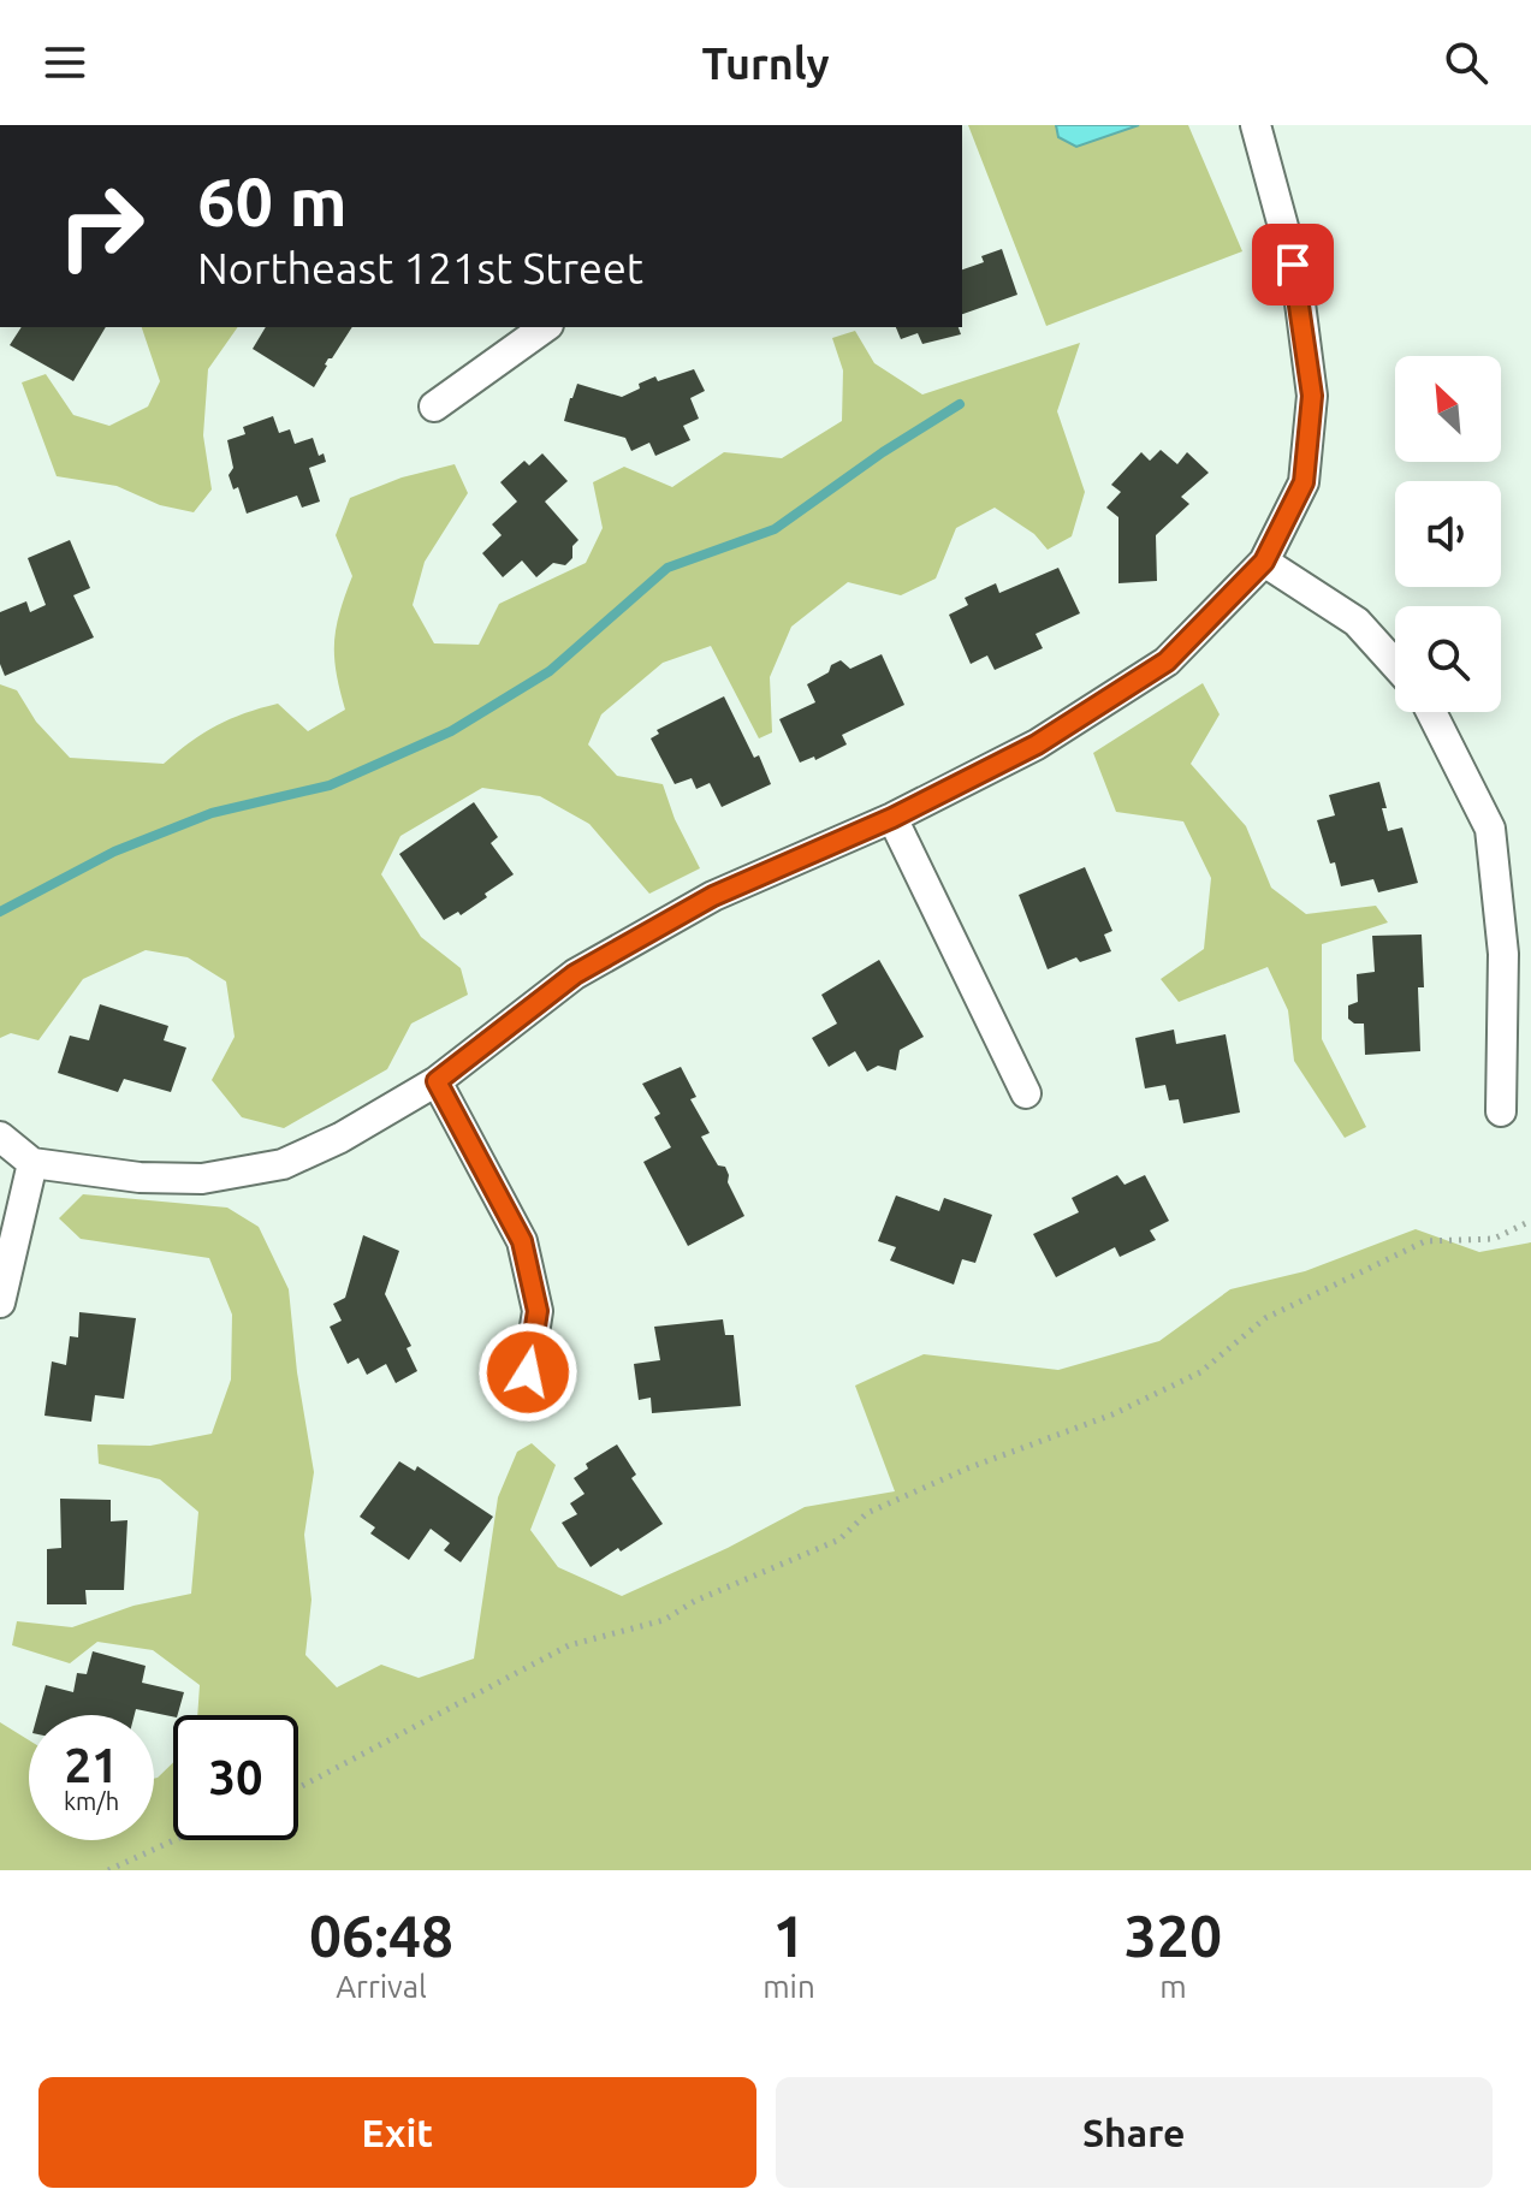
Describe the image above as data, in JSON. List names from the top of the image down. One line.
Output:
{"north":"top left","page":{"header":"Turnly","turn":["60 m","Northeast 121st Street"],"speed":"21 km/h","limit":"30","eta":["06:48","Arrival","1","min","320","m"],"buttons":["Exit","Share"]}}
